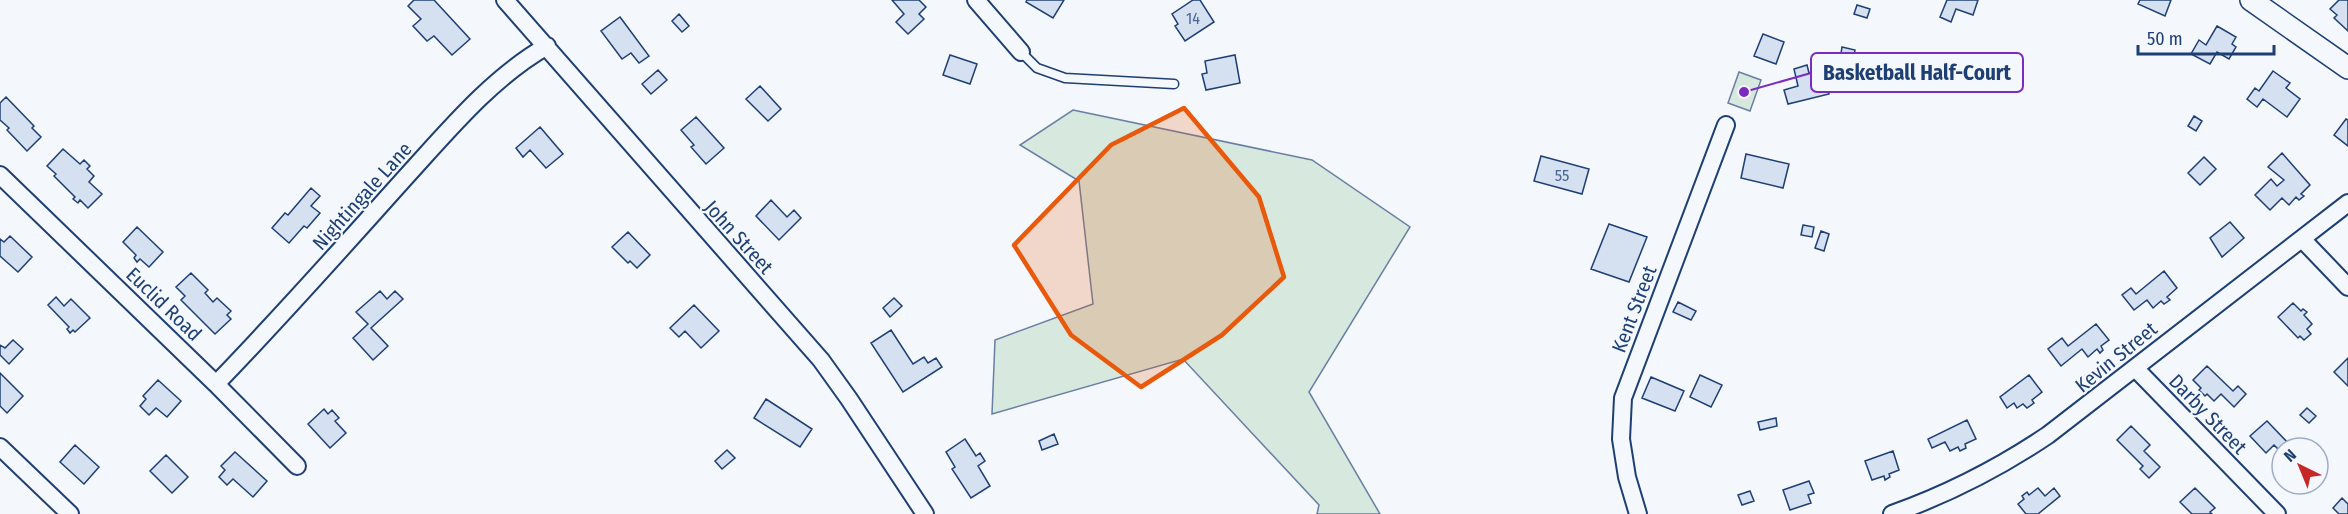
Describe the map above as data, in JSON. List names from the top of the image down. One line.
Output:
{"streets":{"street":["Nightingale Lane","John Street","Euclid Road","Kent Street","Kevin Street","Darby Street"]},"crossings":[["Nightingale Lane","John Street"],["Nightingale Lane","Euclid Road"],["Kevin Street","Darby Street"]],"places":["Basketball Half-Court"],"house_numbers":["14","55"],"scale_bar":"50 m","north":"top left"}
